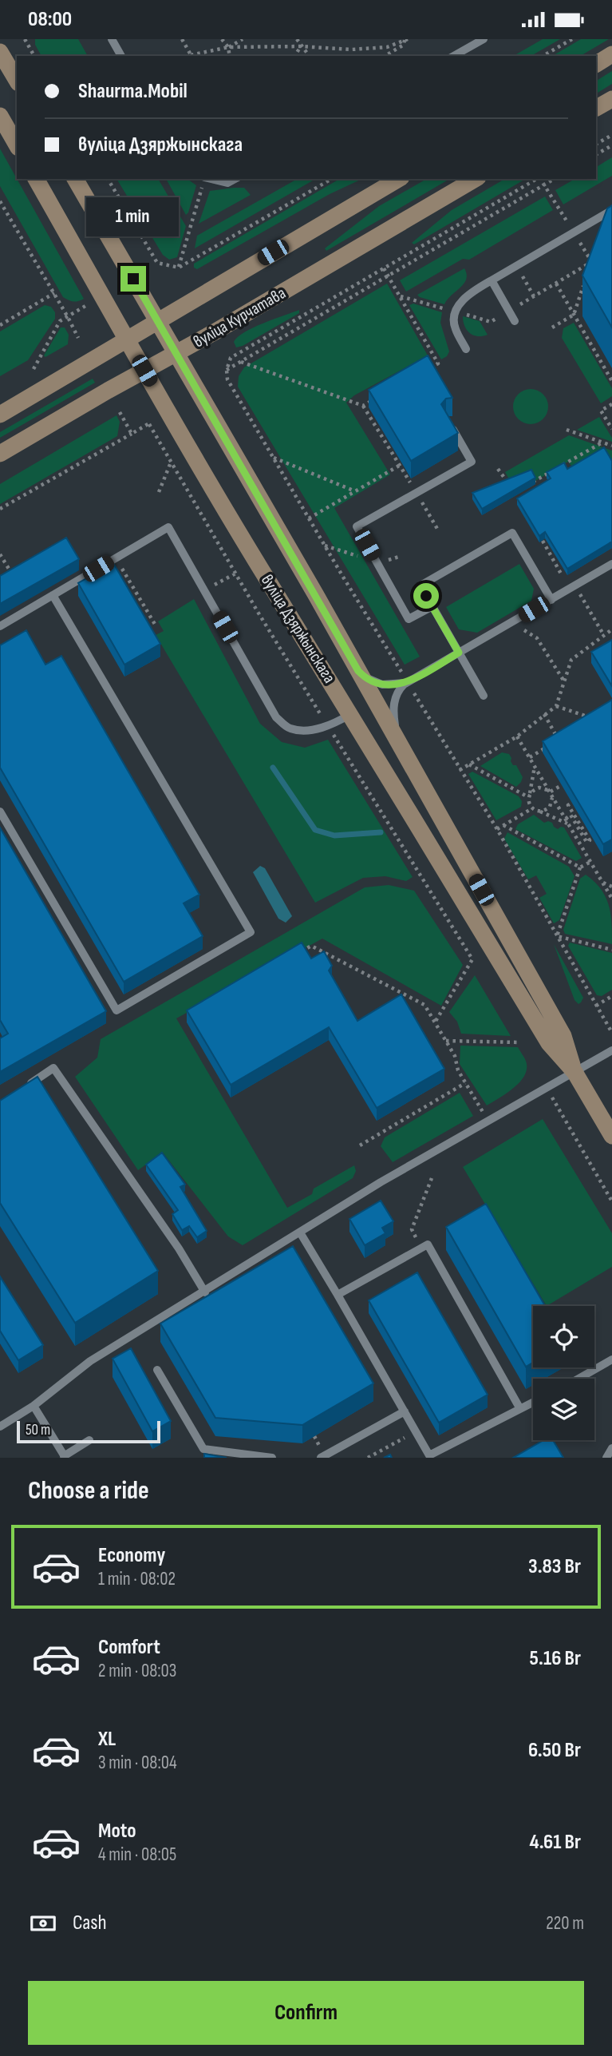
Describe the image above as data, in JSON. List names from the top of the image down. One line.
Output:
{"streets":{"main road":["вуліца Курчатава","вуліца Дзяржынскага"]},"crossings":[["вуліца Курчатава","вуліца Дзяржынскага"]],"scale_bar":"50 m","page":{"status":"08:00","banner":["Shaurma.Mobil","вуліца Дзяржынскага"],"bubble":"1 min","scale":"50 m","heading":"Choose a ride","list":[{"name":"Economy","note":"1 min · 08:02","value":"3.83 Br"},{"name":"Comfort","note":"2 min · 08:03","value":"5.16 Br"},{"name":"XL","note":"3 min · 08:04","value":"6.50 Br"},{"name":"Moto","note":"4 min · 08:05","value":"4.61 Br"}],"pay":["Cash","220 m"],"buttons":"Confirm"}}
